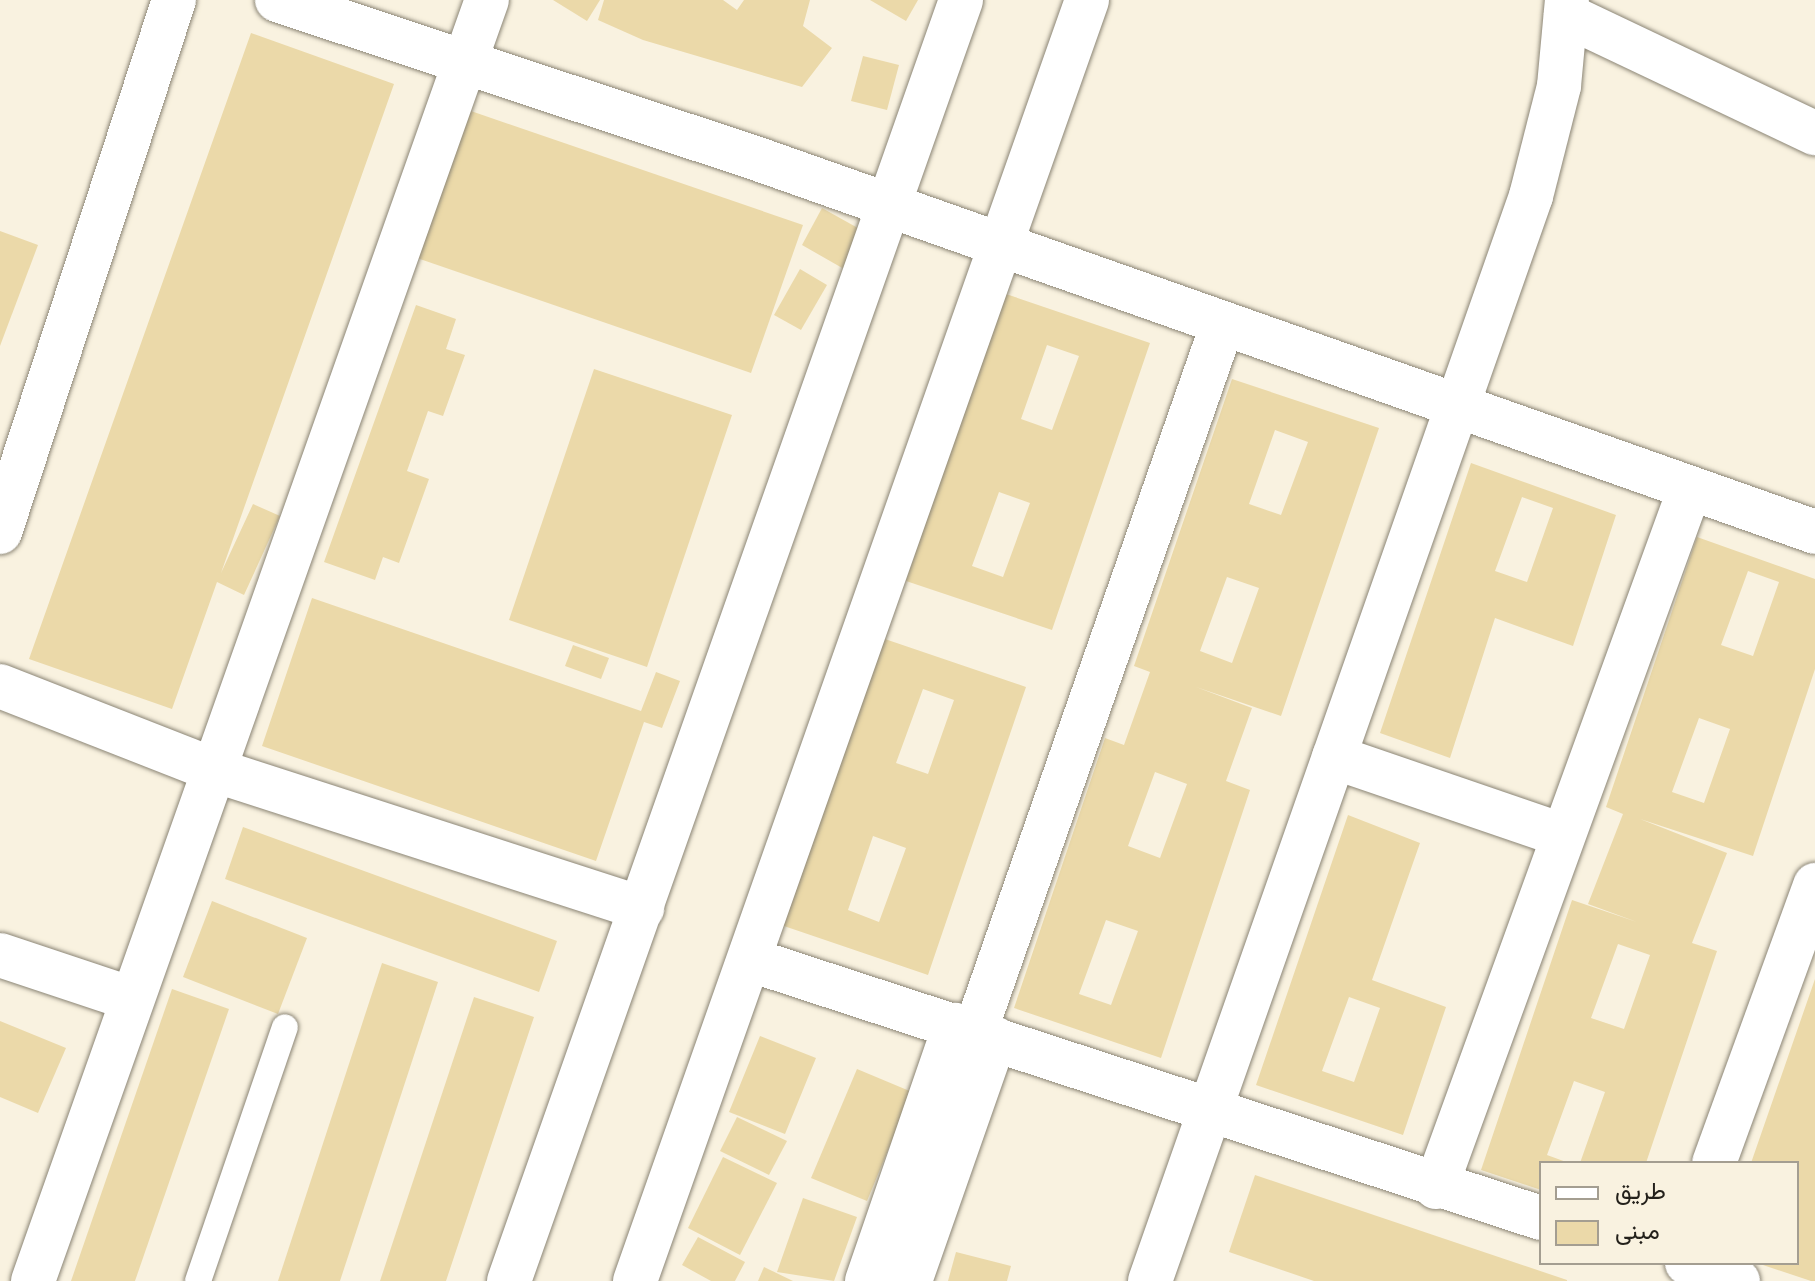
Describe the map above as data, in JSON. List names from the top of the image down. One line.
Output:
{"legend":["طريق","مبنى"]}
